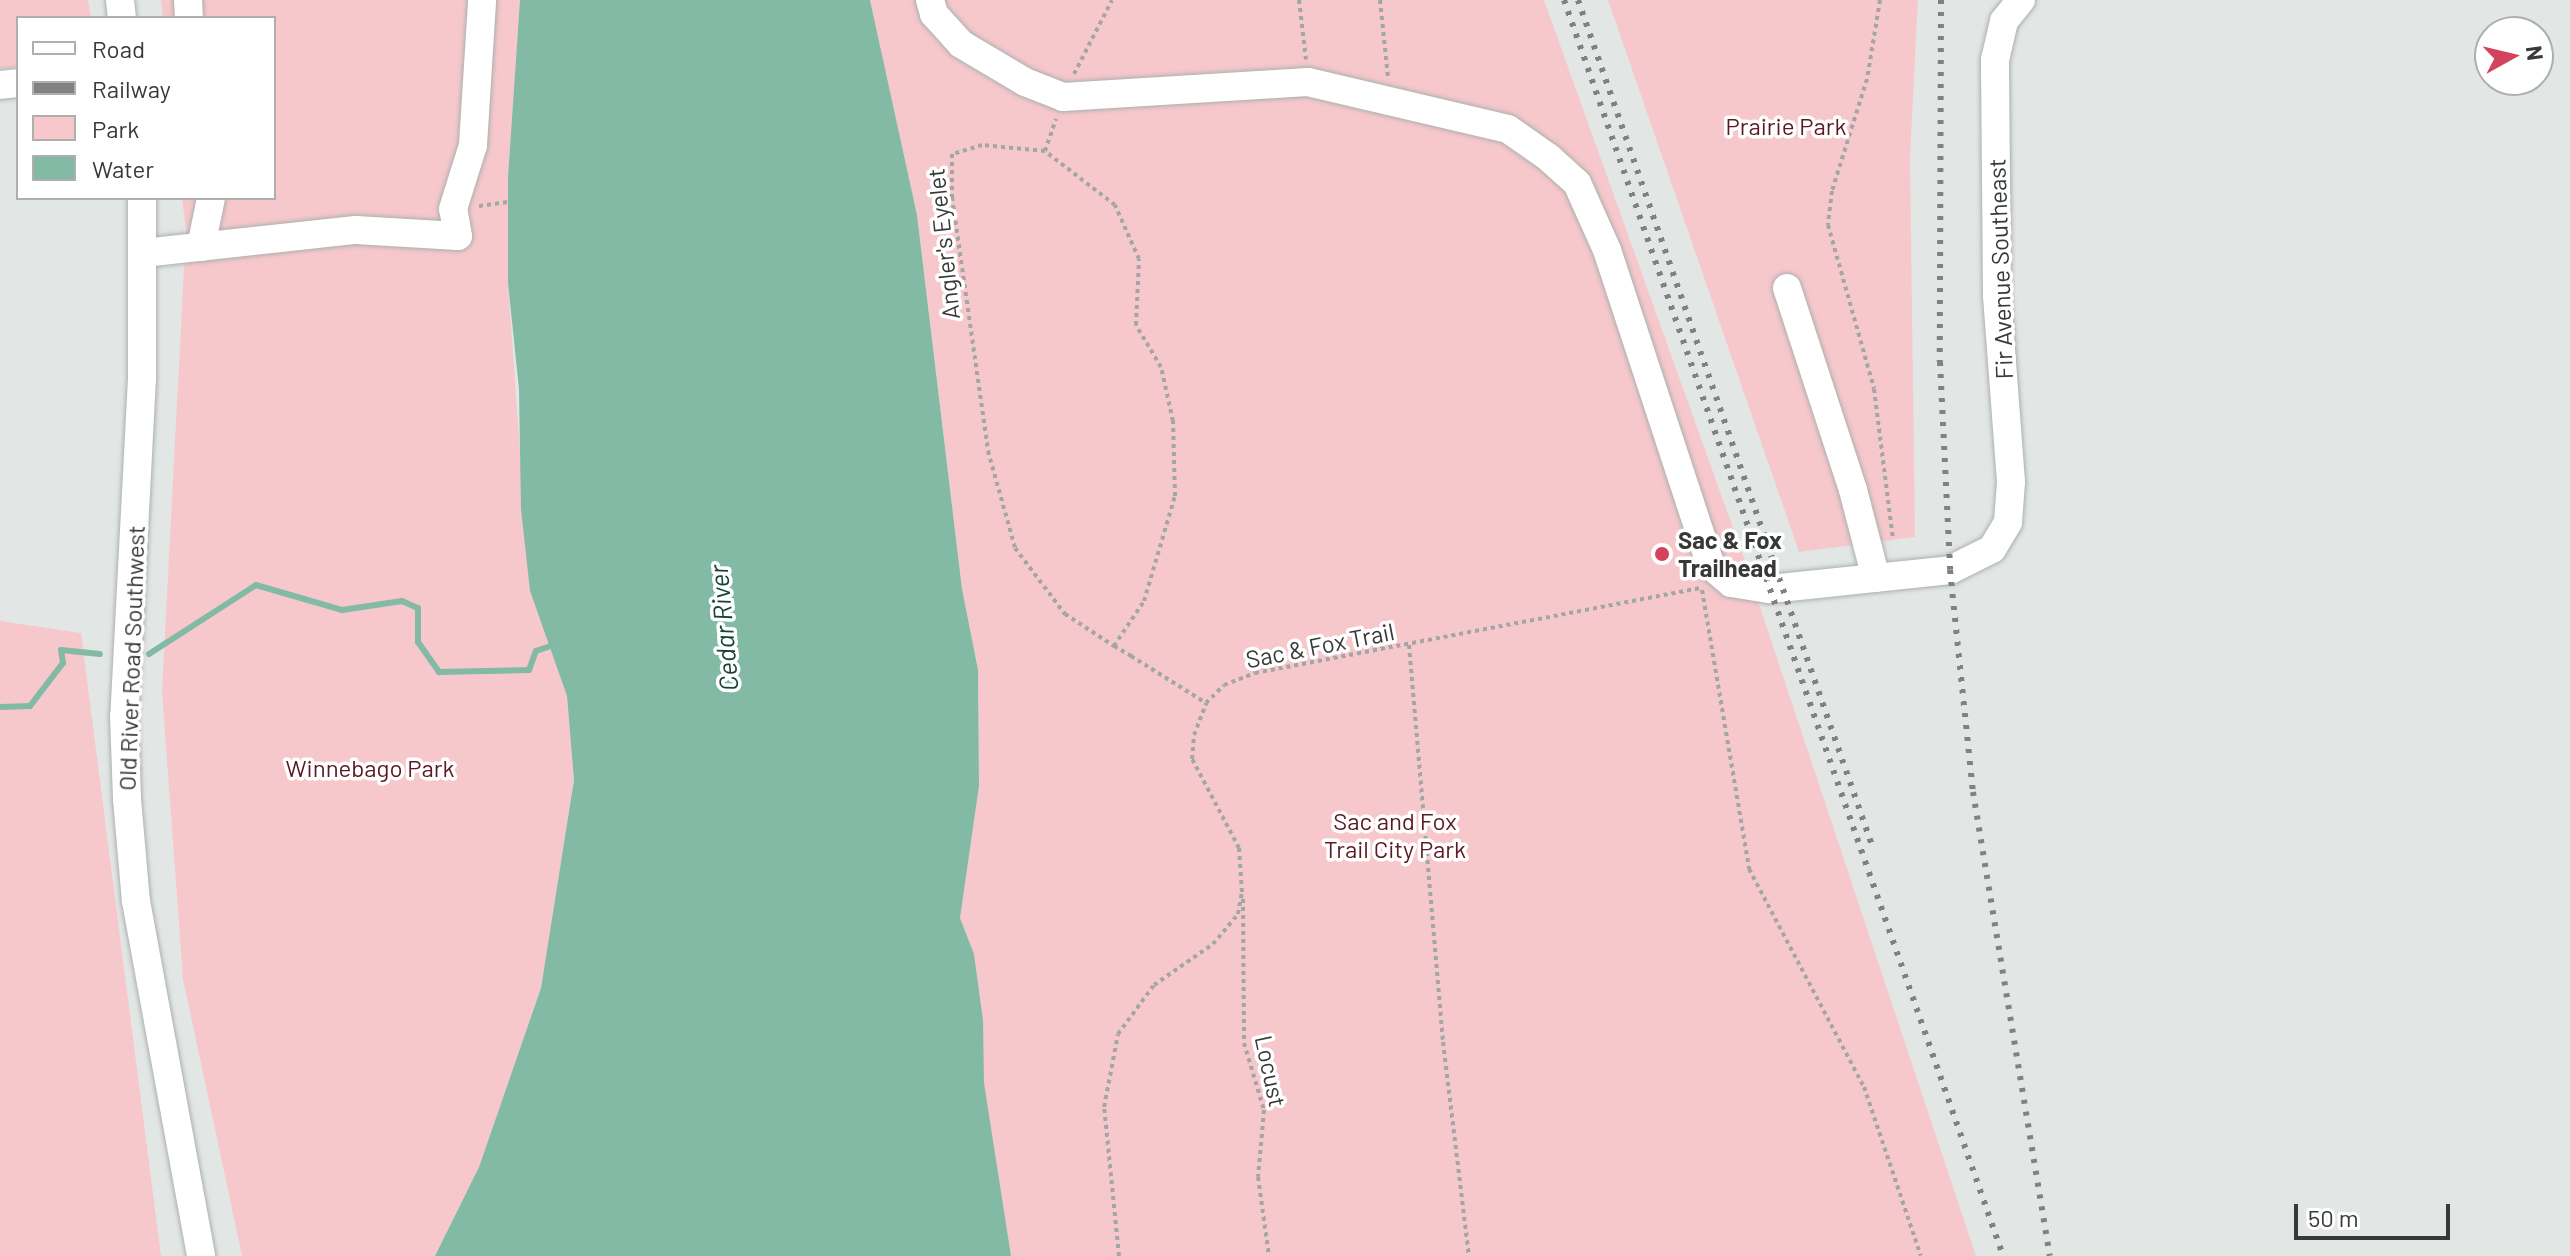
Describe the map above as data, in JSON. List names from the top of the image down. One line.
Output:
{"streets":{"street":["Fir Avenue Southeast","Old River Road Southwest"],"path":["Angler's Eyelet","Sac & Fox Trail","Locust"]},"crossings":[["Angler's Eyelet","Sac & Fox Trail"]],"water":["Cedar River"],"parks":["Prairie Park","Winnebago Park","Sac and Fox Trail City Park"],"places":["Sac & Fox Trailhead"],"legend":["Road","Railway","Park","Water"],"scale_bar":"50 m","north":"right"}
